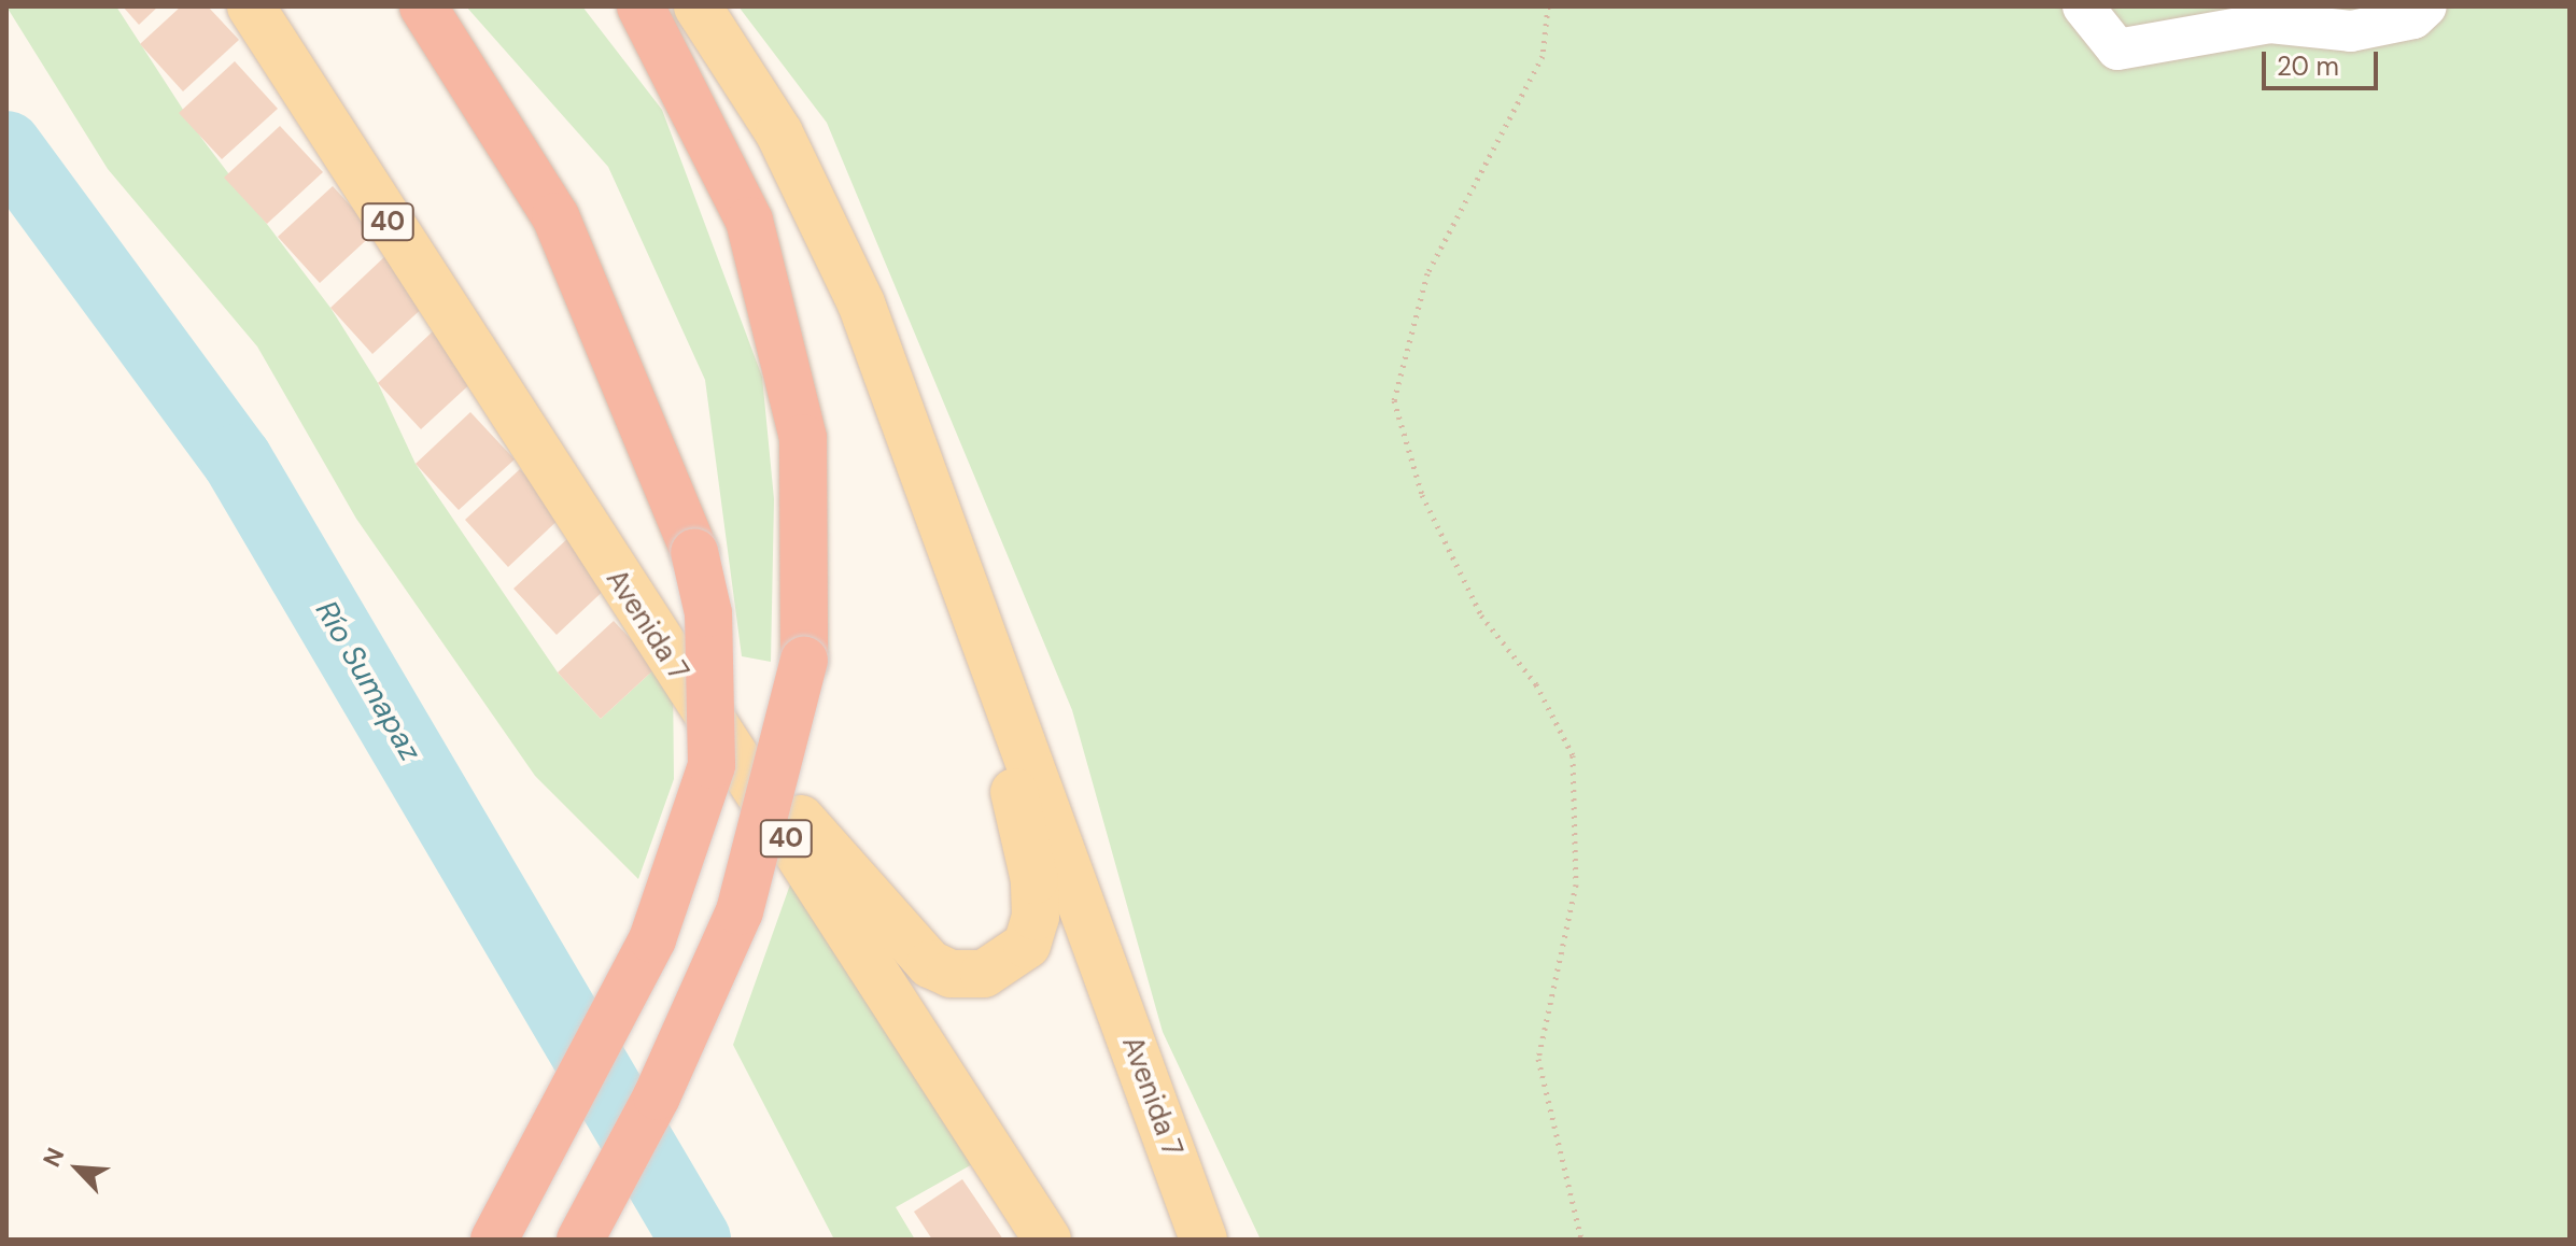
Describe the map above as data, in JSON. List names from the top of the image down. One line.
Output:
{"streets":{"highway":["40"],"main road":["Avenida 7"]},"water":["Río Sumapaz"],"scale_bar":"20 m","north":"top left"}
